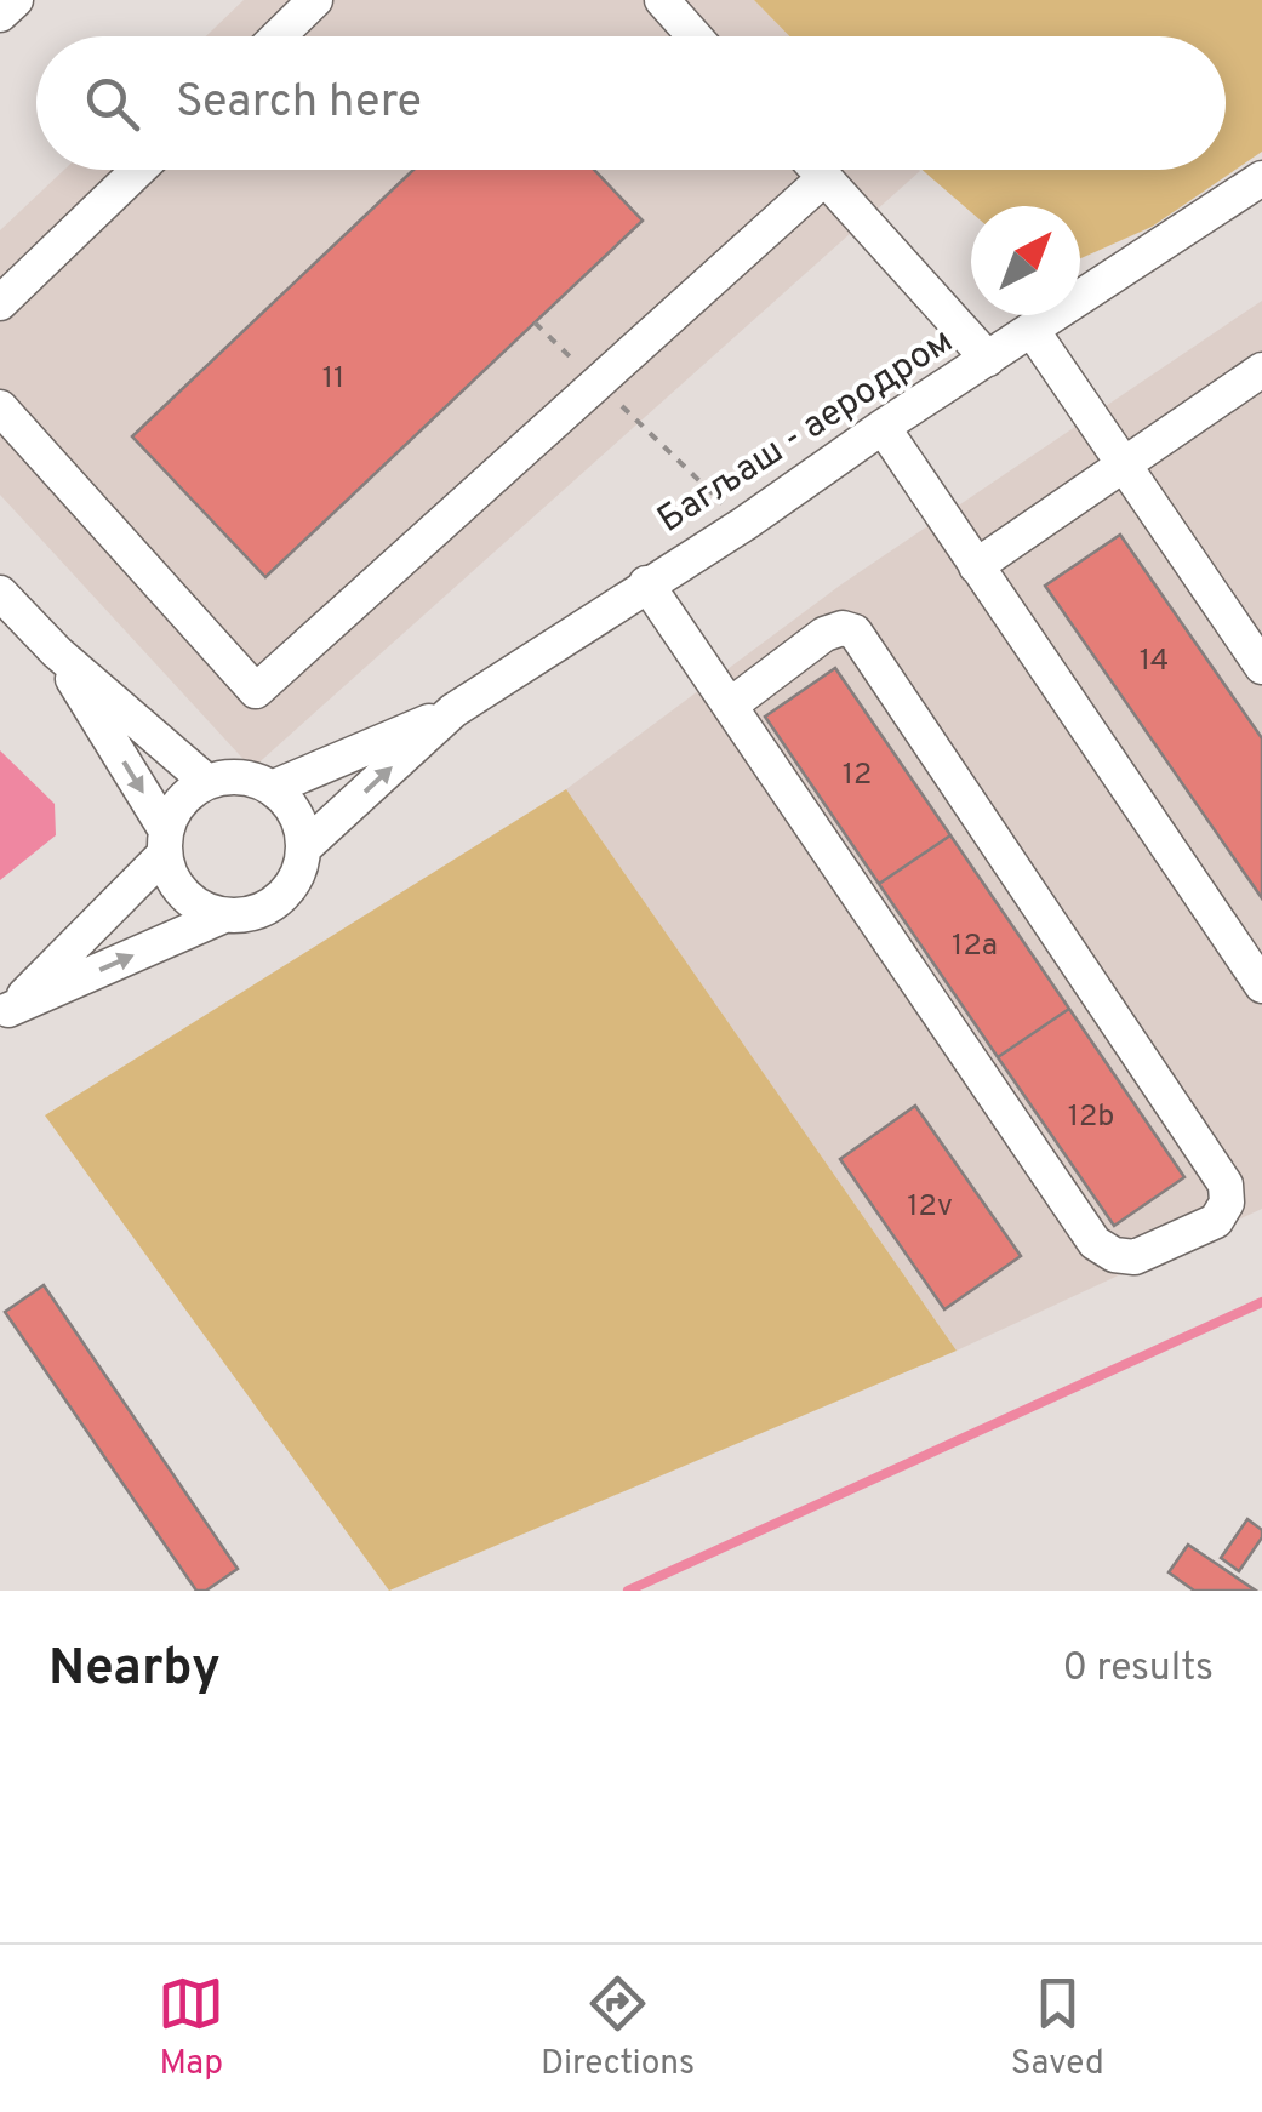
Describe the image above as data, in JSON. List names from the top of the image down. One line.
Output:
{"streets":{"street":["Багљаш - аеродром"]},"house_numbers":["11","14","12","12a","12b","12v"],"north":"top right","page":{"search":"Search here","heading":["Nearby","0 results"],"nav":["Map","Directions","Saved"]}}
